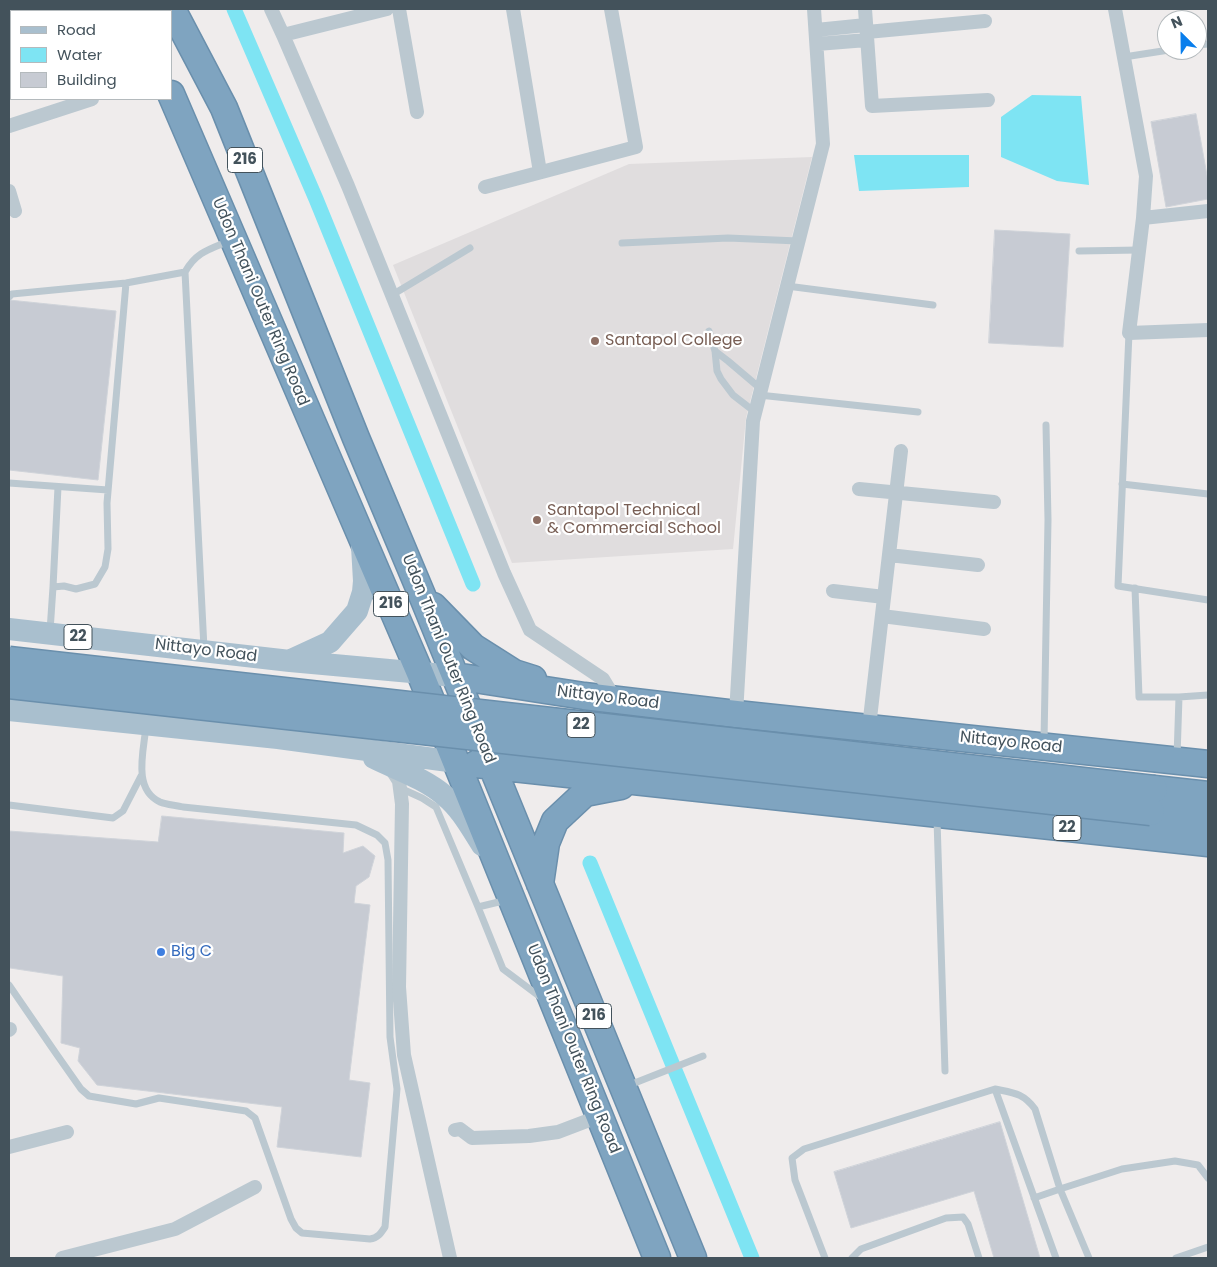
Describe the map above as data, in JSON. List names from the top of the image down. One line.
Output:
{"streets":{"highway":["216","Udon Thani Outer Ring Road","22","Nittayo Road"]},"crossings":[["Udon Thani Outer Ring Road","22"],["Udon Thani Outer Ring Road","Nittayo Road"]],"places":["Santapol College","Santapol Technical & Commercial School","Big C"],"legend":["Road","Water","Building"],"north":"top left"}
